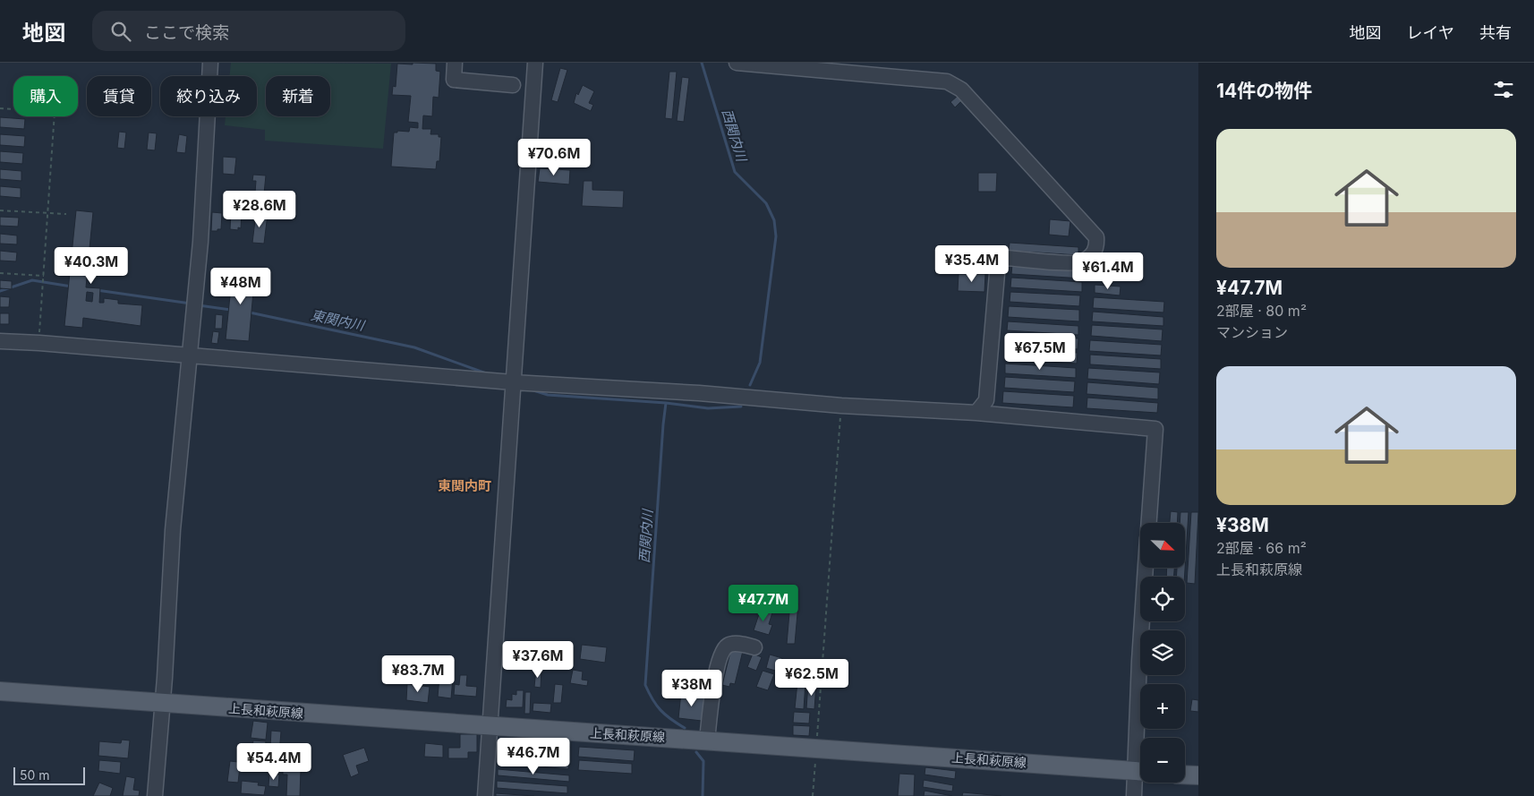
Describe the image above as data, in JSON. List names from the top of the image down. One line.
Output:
{"streets":{"main road":["上長和萩原線"]},"districts":["東関内町"],"water":["西関内川","東関内川"],"scale_bar":"50 m","north":"bottom right","page":{"header":"地図","search":"ここで検索","nav":["地図","レイヤ","共有"],"heading":"14件の物件","chip":["購入","賃貸","絞り込み","新着"],"list":[{"name":"¥47.7M","note":"2部屋 · 80 m² · マンション"},{"name":"¥38M","note":"2部屋 · 66 m² · 上長和萩原線"}],"price":["¥70.6M","¥28.6M","¥35.4M","¥40.3M","¥61.4M","¥48M","¥67.5M","¥47.7M","¥37.6M","¥83.7M","¥62.5M","¥38M","¥46.7M","¥54.4M"],"map_buttons":["+","−"],"scale":"50 m"}}
